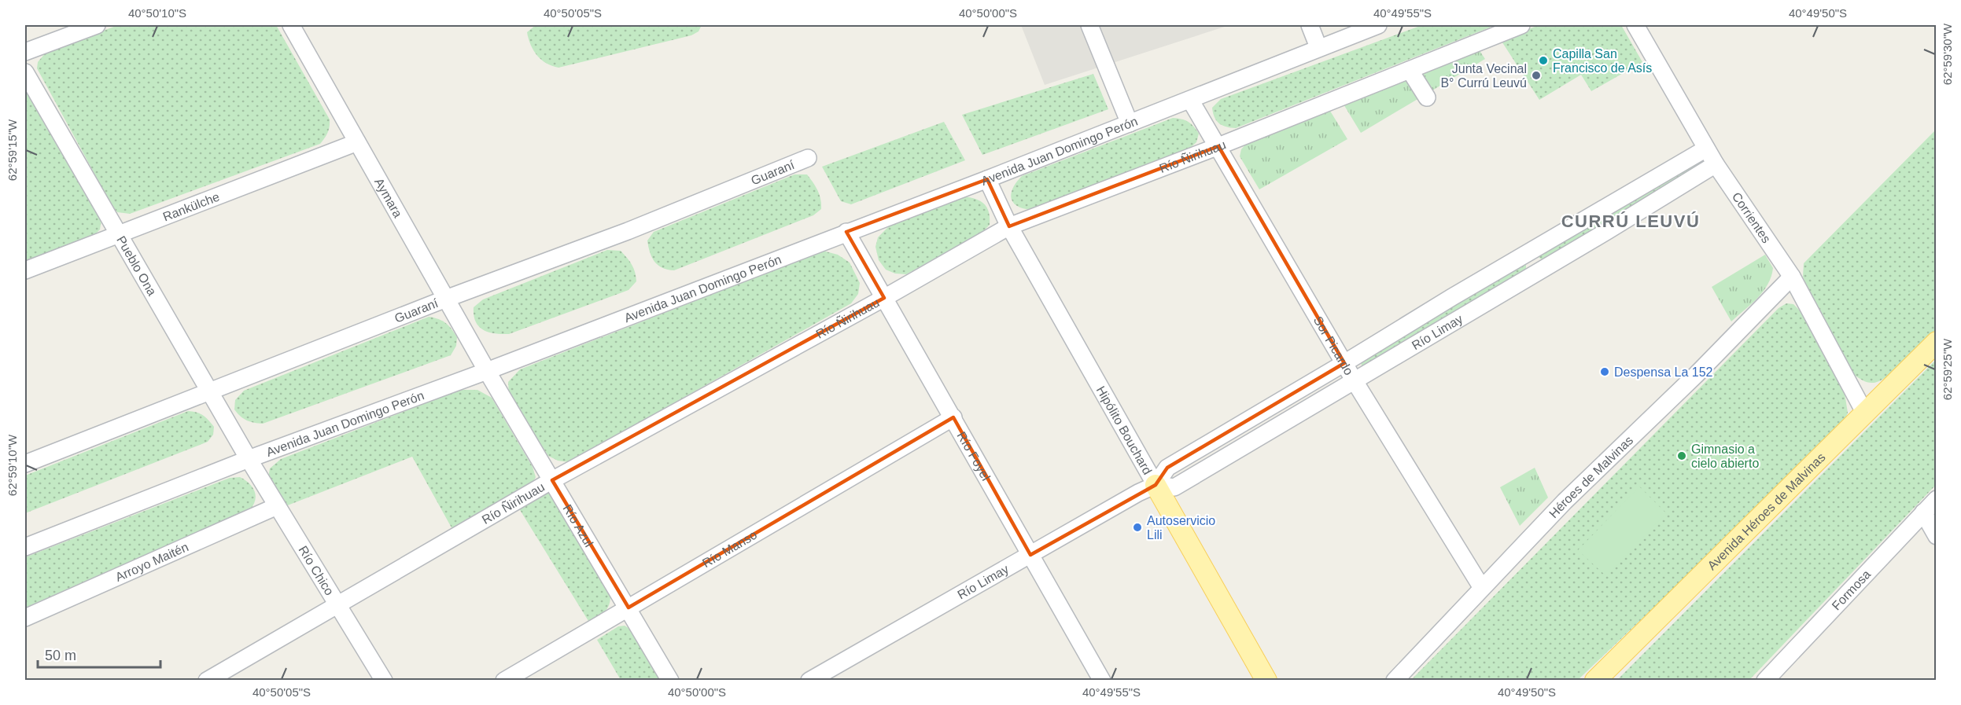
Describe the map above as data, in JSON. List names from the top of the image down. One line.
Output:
{"streets":{"main road":["Hipólito Bouchard","Avenida Héroes de Malvinas"],"street":["Avenida Juan Domingo Perón","Río Ñirihuau","Guaraní","Aymara","Rankülche","Corrientes","Pueblo Ona","Río Limay","Sor Picardo","Río Foyel","Héroes de Malvinas","Río Azul","Río Manso","Arroyo Maitén","Río Chico","Formosa"]},"crossings":[["Avenida Juan Domingo Perón","Aymara"],["Avenida Juan Domingo Perón","Pueblo Ona"],["Avenida Juan Domingo Perón","Sor Picardo"],["Avenida Juan Domingo Perón","Hipólito Bouchard"],["Avenida Juan Domingo Perón","Río Foyel"],["Avenida Juan Domingo Perón","Río Azul"],["Avenida Juan Domingo Perón","Río Chico"],["Río Ñirihuau","Sor Picardo"],["Río Ñirihuau","Hipólito Bouchard"],["Río Ñirihuau","Río Foyel"],["Río Ñirihuau","Río Azul"],["Río Ñirihuau","Río Chico"],["Guaraní","Aymara"],["Guaraní","Pueblo Ona"],["Aymara","Rankülche"],["Aymara","Río Azul"],["Rankülche","Pueblo Ona"],["Corrientes","Río Limay"],["Corrientes","Héroes de Malvinas"],["Corrientes","Avenida Héroes de Malvinas"],["Pueblo Ona","Río Chico"],["Río Limay","Sor Picardo"],["Río Limay","Hipólito Bouchard"],["Río Limay","Río Foyel"],["Sor Picardo","Héroes de Malvinas"],["Río Foyel","Río Manso"],["Río Azul","Río Manso"],["Arroyo Maitén","Río Chico"]],"districts":["CURRÚ LEUVÚ"],"places":["Capilla San Francisco de Asís","Junta Vecinal B° Currú Leuvú","Despensa La 152","Gimnasio a cielo abierto","Autoservicio Lili"],"scale_bar":"50 m","coordinates":["40°50'10\"S","40°50'05\"S","40°50'00\"S","40°49'55\"S","40°49'50\"S","62°59'30\"W","62°59'15\"W","62°59'25\"W","62°59'10\"W"]}
